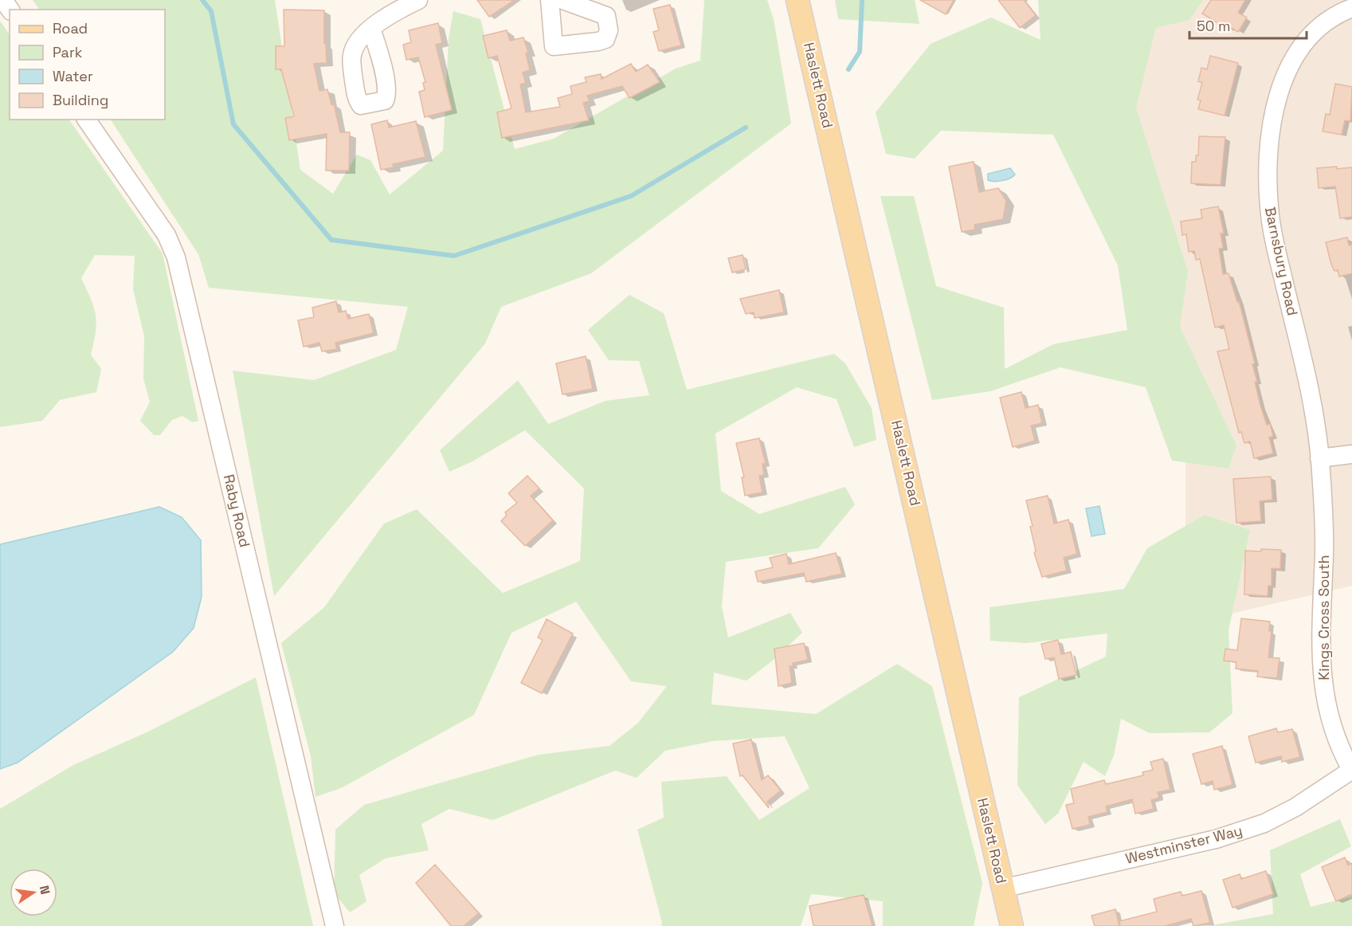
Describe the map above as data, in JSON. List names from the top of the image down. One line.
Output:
{"streets":{"main road":["Haslett Road"],"street":["Barnsbury Road","Raby Road","Kings Cross South","Westminster Way"]},"crossings":[["Haslett Road","Westminster Way"],["Barnsbury Road","Kings Cross South"],["Kings Cross South","Westminster Way"]],"legend":["Road","Park","Water","Building"],"scale_bar":"50 m","north":"right"}
